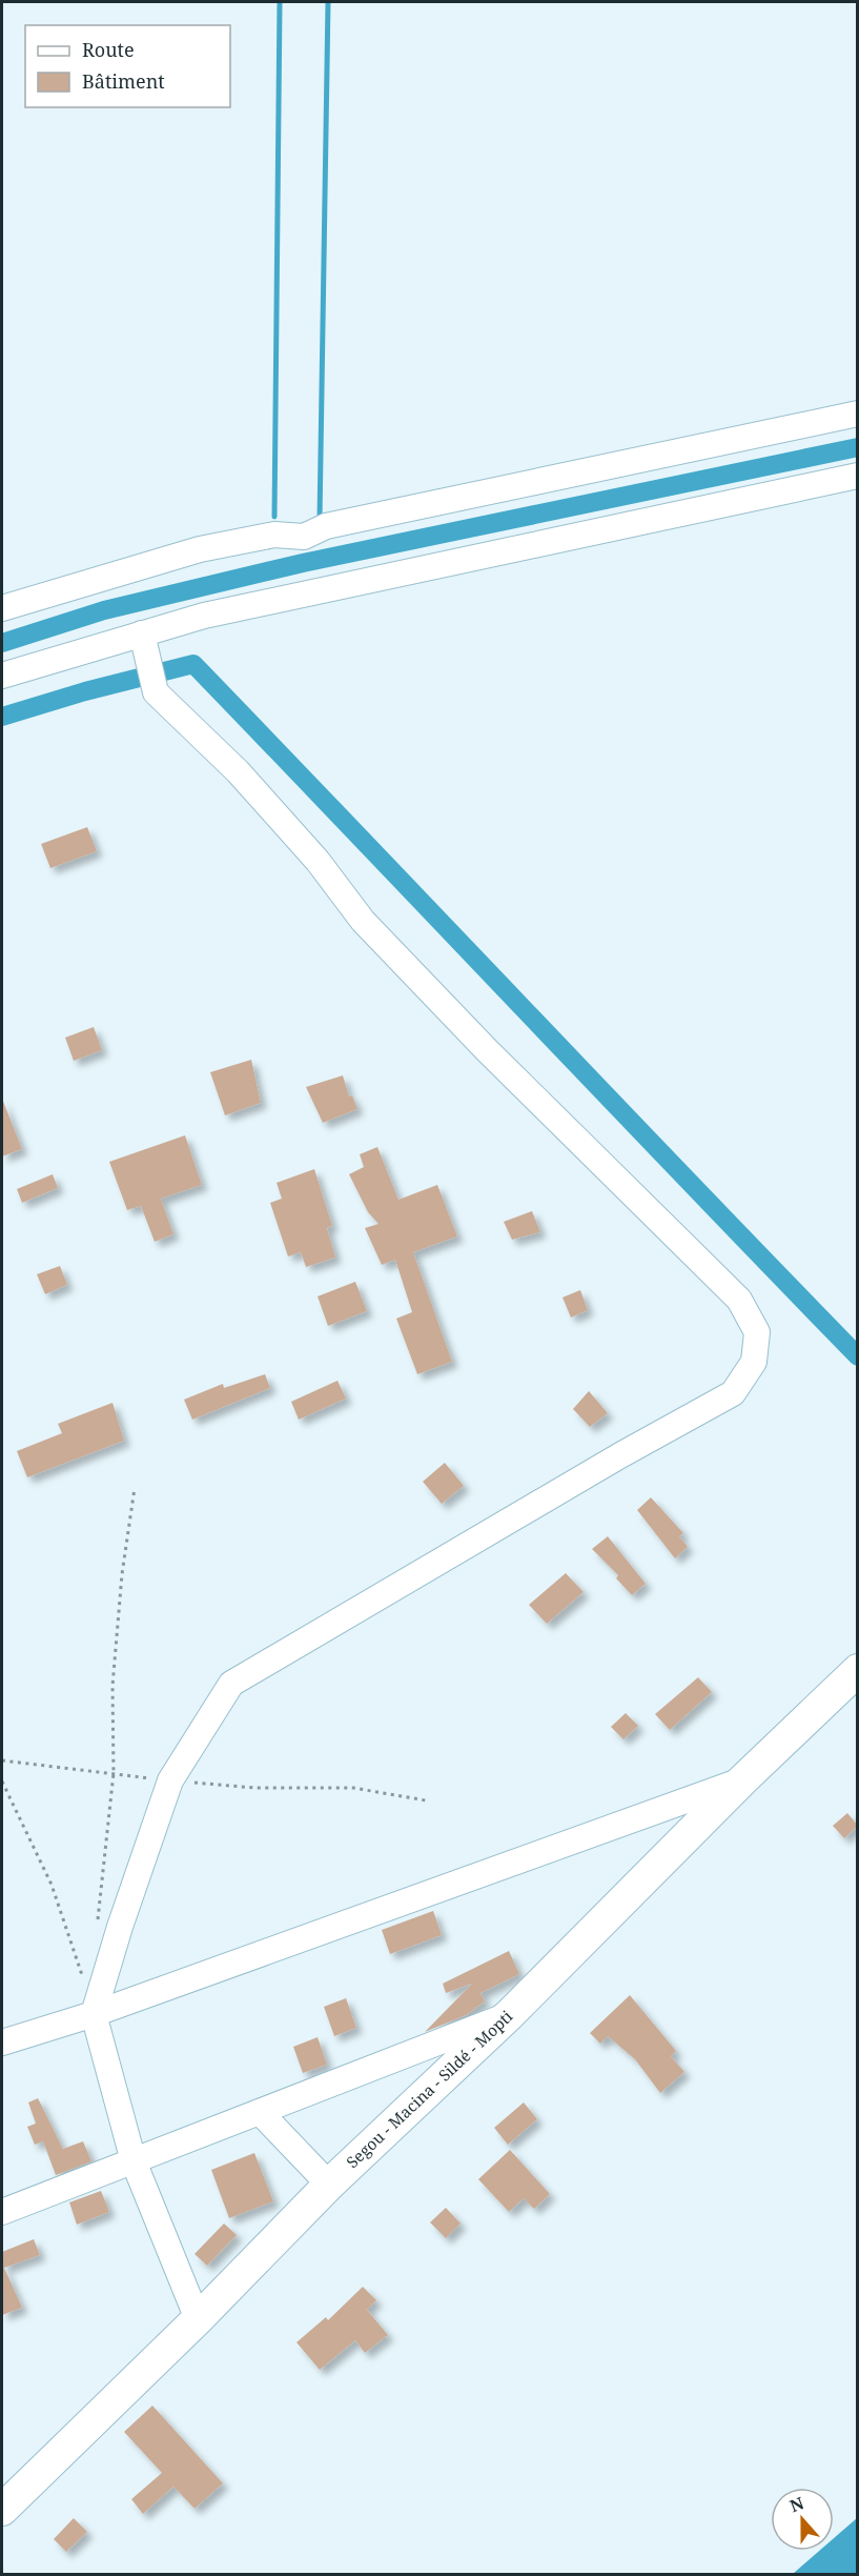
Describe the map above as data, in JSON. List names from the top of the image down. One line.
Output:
{"streets":{"main road":["Segou - Macina - Sildé - Mopti"]},"legend":["Route","Bâtiment"],"north":"top"}
